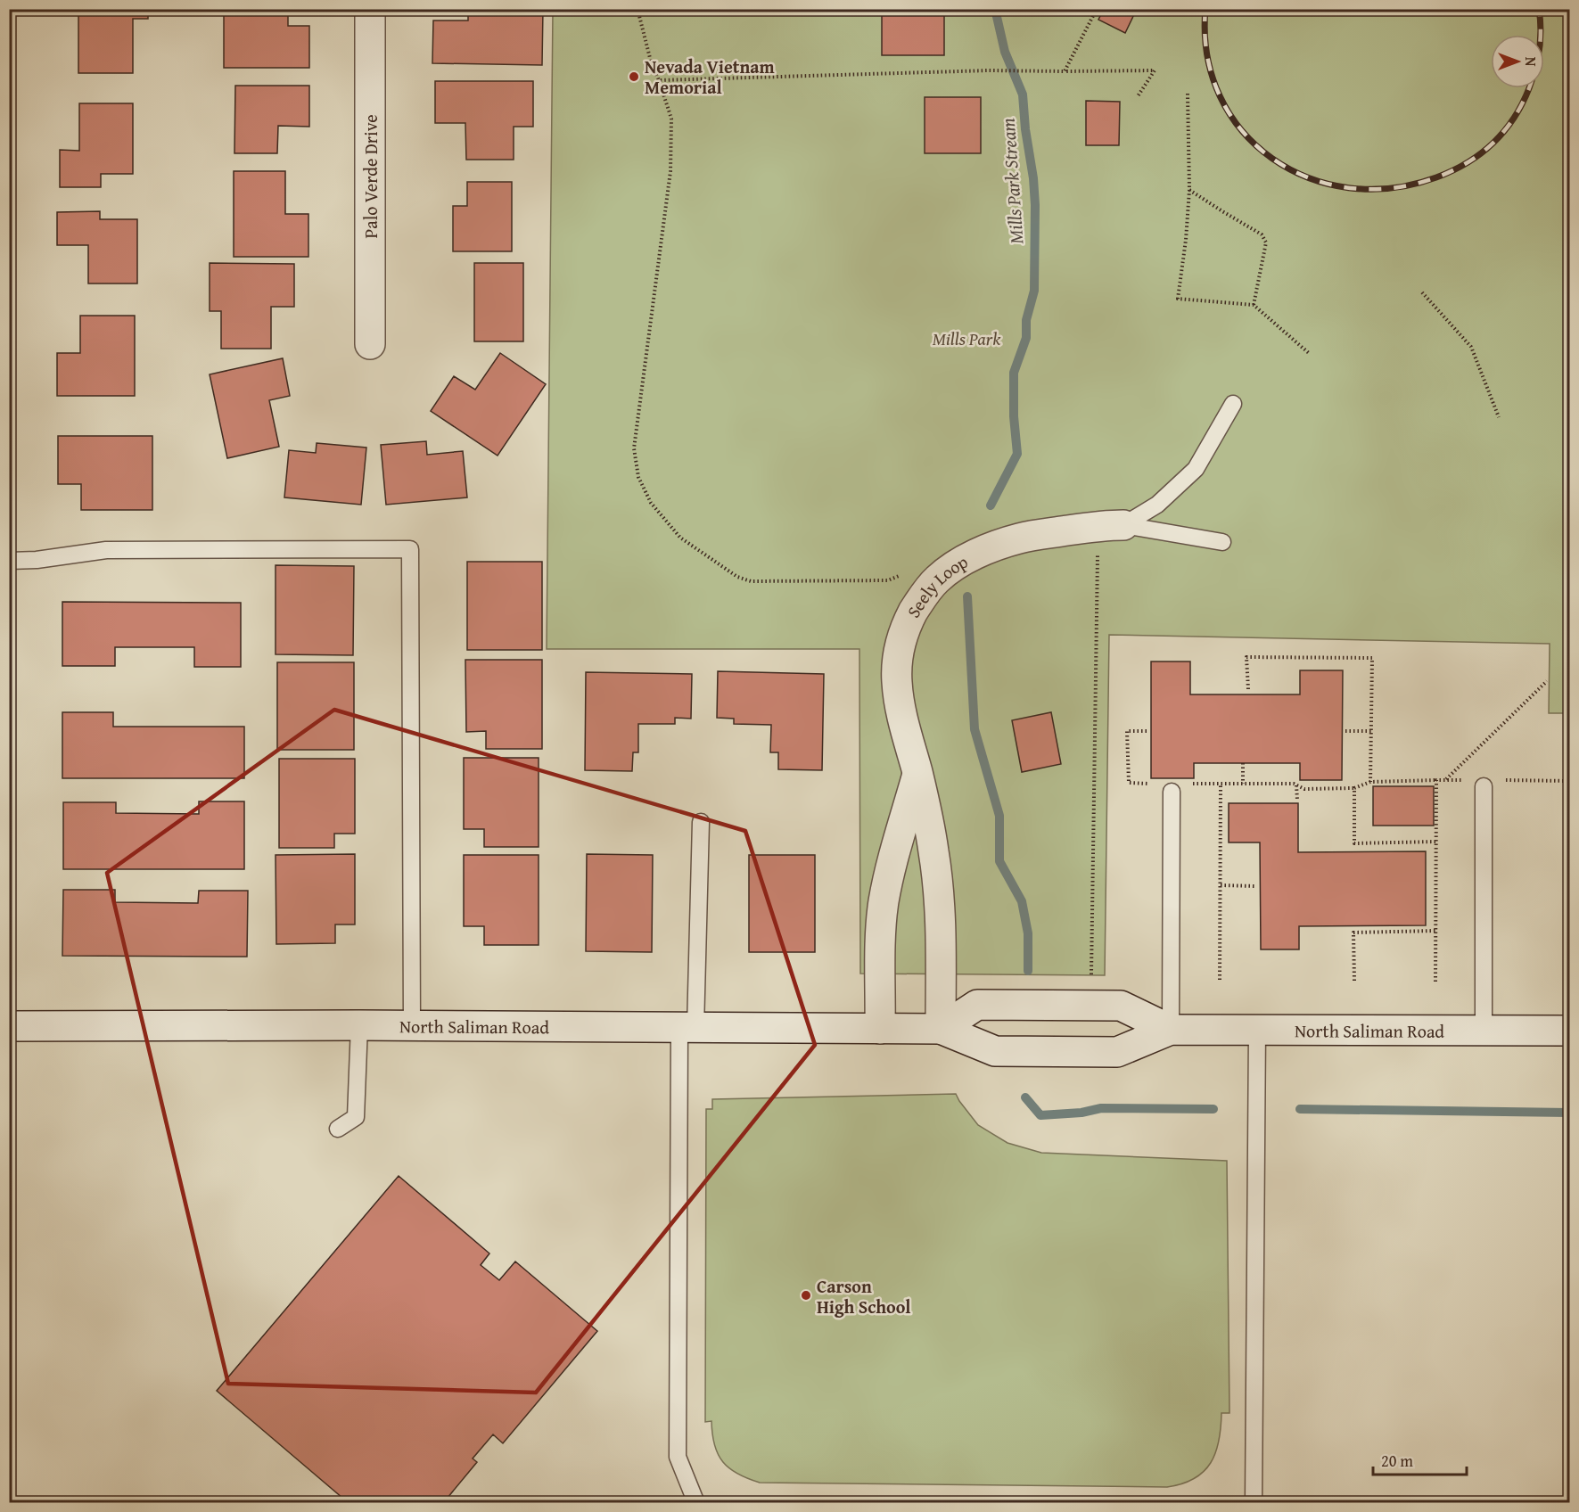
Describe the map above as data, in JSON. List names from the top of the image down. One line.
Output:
{"streets":{"main road":["Palo Verde Drive","Seely Loop","North Saliman Road"]},"crossings":[["Seely Loop","North Saliman Road"]],"water":["Mills Park Stream"],"parks":["Mills Park"],"places":["Nevada Vietnam Memorial","Carson High School"],"scale_bar":"20 m","north":"right"}
